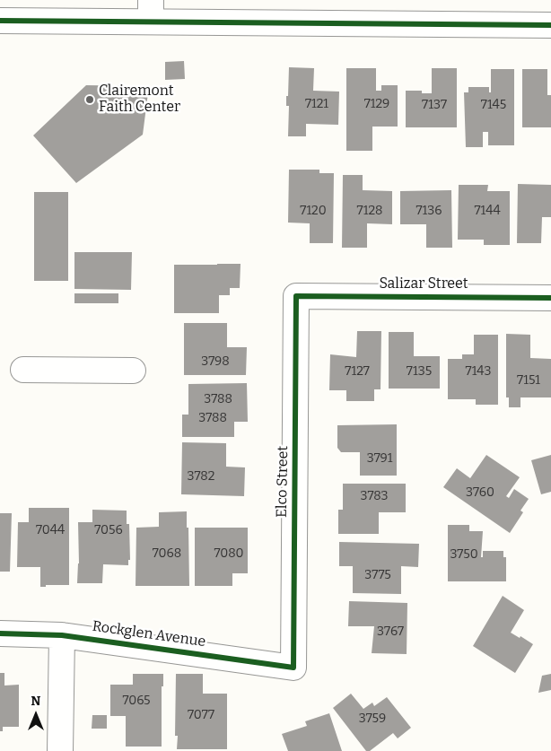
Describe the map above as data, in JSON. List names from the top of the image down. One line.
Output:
{"streets":{"street":["Salizar Street","Elco Street","Rockglen Avenue"]},"crossings":[["Salizar Street","Elco Street"],["Elco Street","Rockglen Avenue"]],"places":["Clairemont Faith Center"],"house_numbers":["7121","7129","7137","7145","7120","7128","7136","7144","3798","7127","7135","7143","7151","3788","3788","3791","3782","3760","3783","7044","7056","7068","7080","3750","3775","3767","7065","7077","3759"],"north":"top"}
